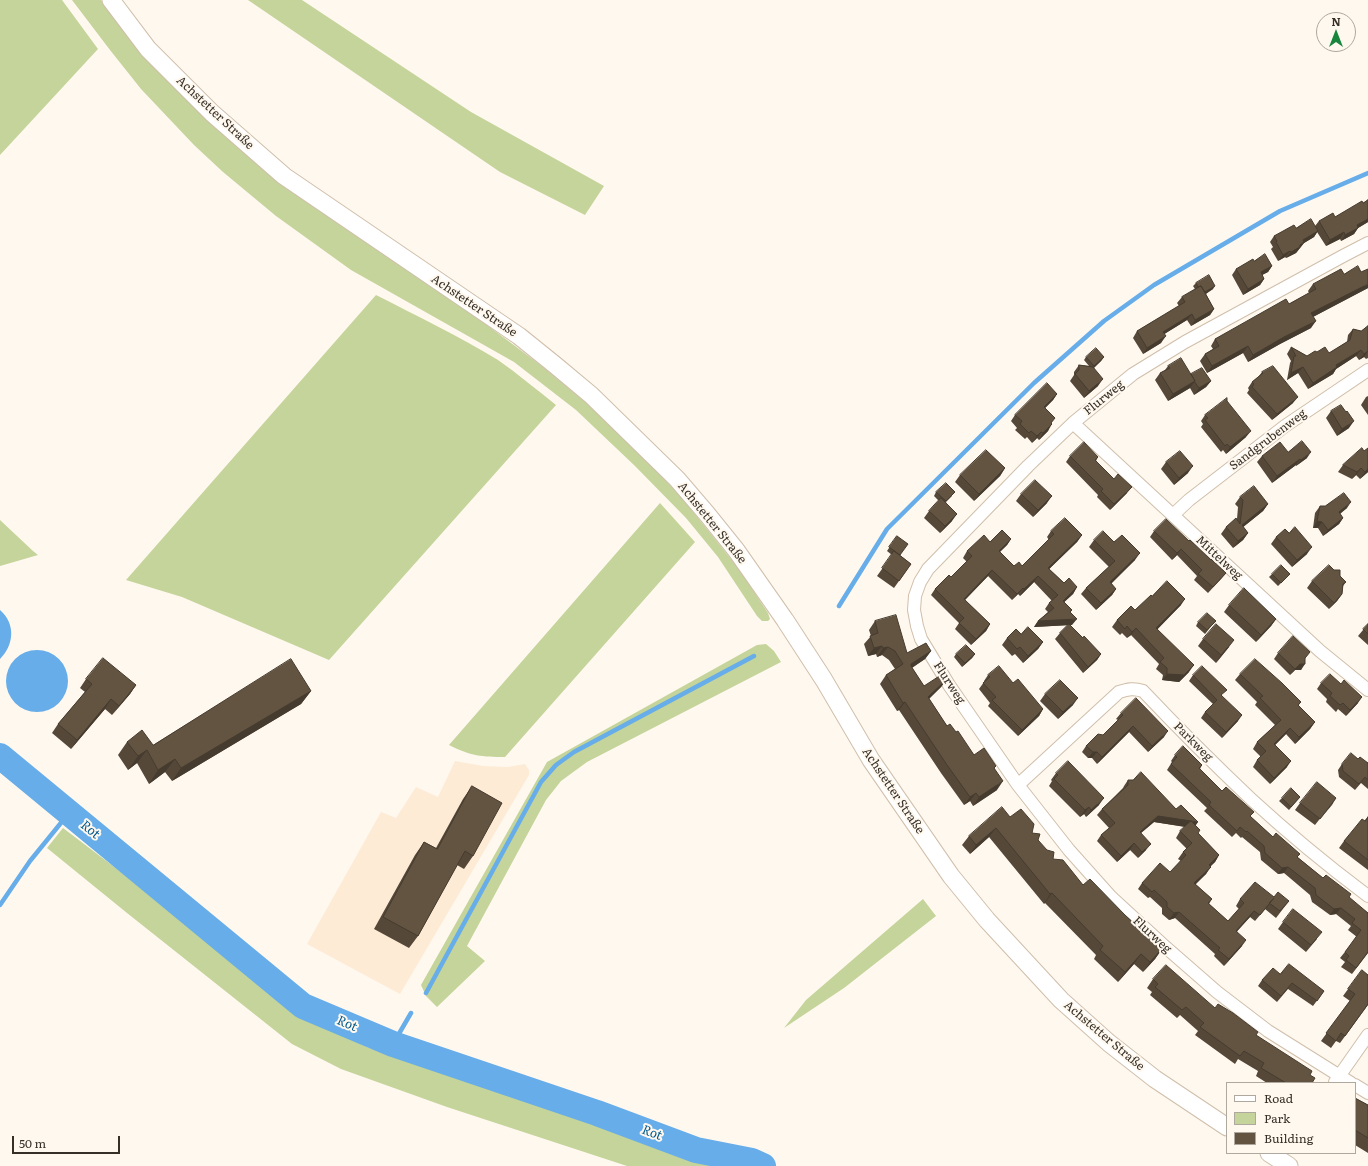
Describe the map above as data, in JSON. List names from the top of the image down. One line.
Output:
{"streets":{"main road":["Achstetter Straße"],"street":["Flurweg","Sandgrubenweg","Mittelweg","Parkweg"]},"crossings":[["Flurweg","Mittelweg"],["Flurweg","Parkweg"],["Sandgrubenweg","Mittelweg"]],"water":["Rot"],"legend":["Road","Park","Building"],"scale_bar":"50 m","north":"top"}
